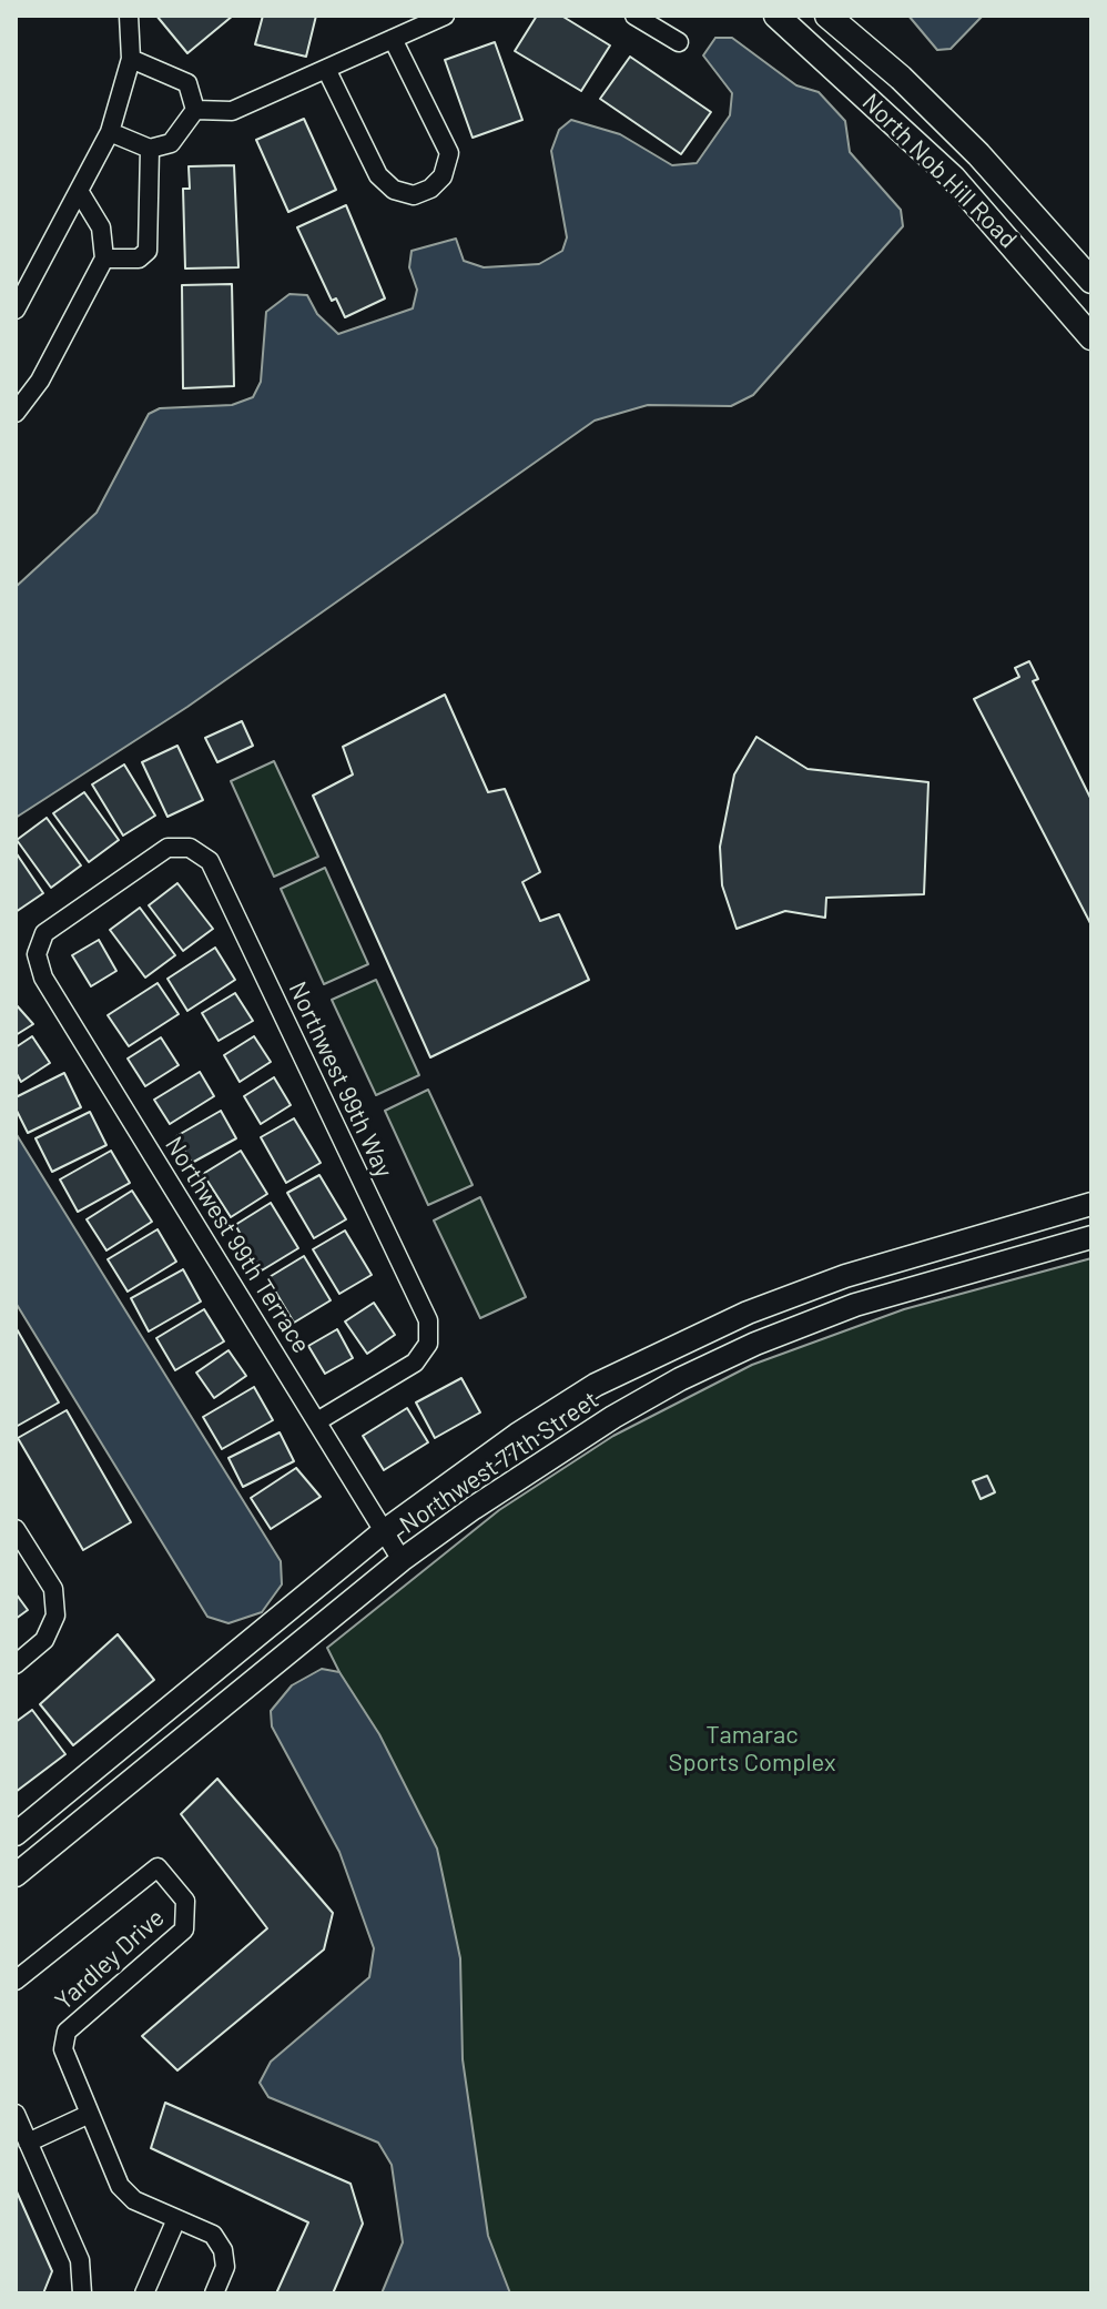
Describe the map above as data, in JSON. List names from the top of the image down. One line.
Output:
{"streets":{"main road":["North Nob Hill Road"],"street":["Northwest 99th Way","Northwest 99th Terrace","Northwest 77th Street","Yardley Drive"]},"crossings":[["Northwest 99th Way","Northwest 99th Terrace"],["Northwest 99th Terrace","Northwest 77th Street"]],"parks":["Tamarac Sports Complex"]}
